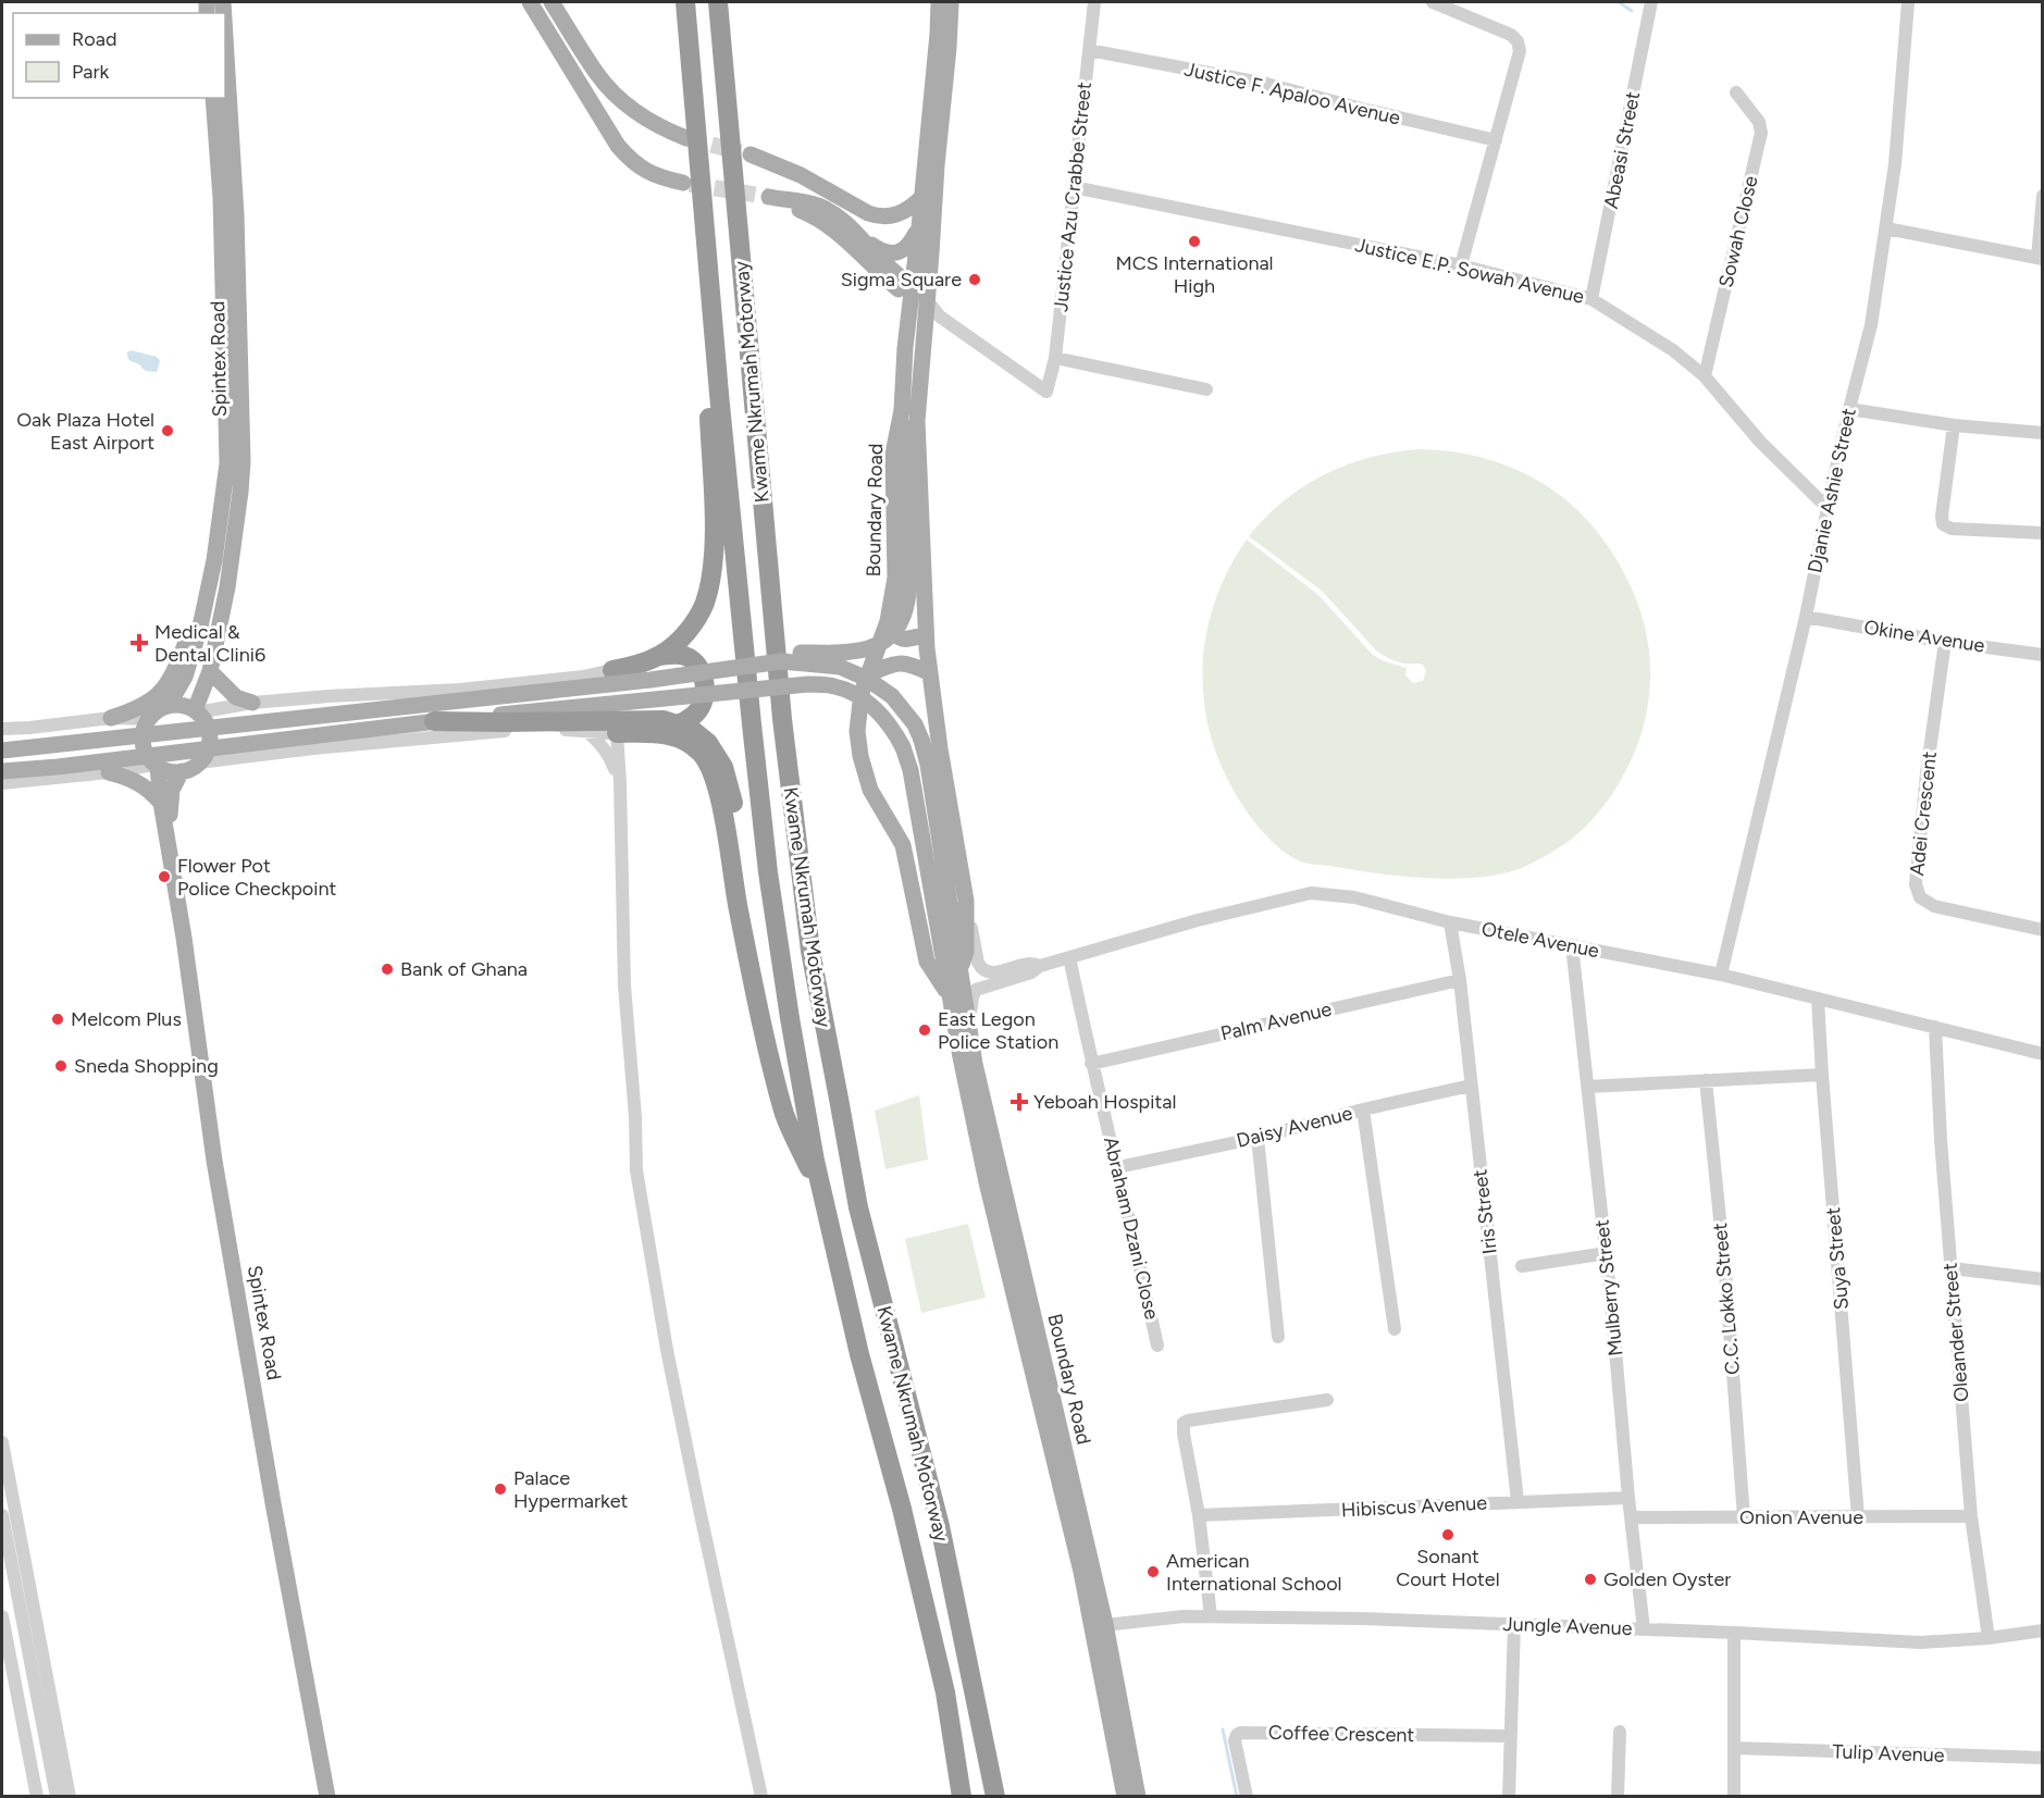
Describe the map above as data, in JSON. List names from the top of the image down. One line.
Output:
{"streets":{"highway":["Kwame Nkrumah Motorway"],"main road":["Spintex Road","Boundary Road"],"street":["Justice F. Apaloo Avenue","Abeasi Street","Justice Azu Crabbe Street","Sowah Close","Justice E.P. Sowah Avenue","Djanie Ashie Street","Okine Avenue","Adei Crescent","Otele Avenue","Palm Avenue","Daisy Avenue","Iris Street","Abraham Dzani Close","Suya Street","Mulberry Street","C.C. Lokko Street","Oleander Street","Hibiscus Avenue","Onion Avenue","Jungle Avenue","Coffee Crescent","Tulip Avenue"]},"crossings":[["Justice F. Apaloo Avenue","Justice Azu Crabbe Street"],["Abeasi Street","Justice E.P. Sowah Avenue"],["Justice Azu Crabbe Street","Justice E.P. Sowah Avenue"],["Justice Azu Crabbe Street","Boundary Road"],["Sowah Close","Justice E.P. Sowah Avenue"],["Justice E.P. Sowah Avenue","Djanie Ashie Street"],["Djanie Ashie Street","Okine Avenue"],["Djanie Ashie Street","Otele Avenue"],["Boundary Road","Otele Avenue"],["Boundary Road","Jungle Avenue"],["Okine Avenue","Adei Crescent"],["Otele Avenue","Iris Street"],["Otele Avenue","Abraham Dzani Close"],["Otele Avenue","Suya Street"],["Otele Avenue","Mulberry Street"],["Otele Avenue","Oleander Street"],["Palm Avenue","Iris Street"],["Palm Avenue","Abraham Dzani Close"],["Daisy Avenue","Iris Street"],["Daisy Avenue","Abraham Dzani Close"],["Iris Street","Hibiscus Avenue"],["Suya Street","Onion Avenue"],["Mulberry Street","Hibiscus Avenue"],["Mulberry Street","Onion Avenue"],["Mulberry Street","Jungle Avenue"],["C.C. Lokko Street","Onion Avenue"],["Oleander Street","Onion Avenue"],["Oleander Street","Jungle Avenue"]],"places":{"other":["MCS International High","Sigma Square","Oak Plaza Hotel East Airport","Flower Pot Police Checkpoint","Bank of Ghana","Melcom Plus","East Legon Police Station","Sneda Shopping","Palace Hypermarket","Sonant Court Hotel","American International School","Golden Oyster"],"health":["Medical & Dental Clini6","Yeboah Hospital"]},"legend":["Road","Park"]}
